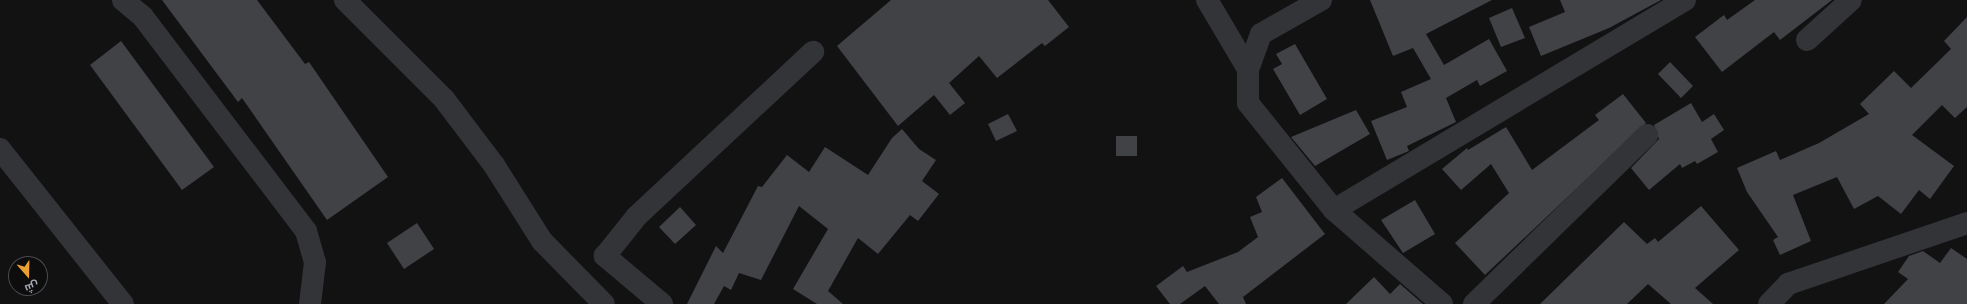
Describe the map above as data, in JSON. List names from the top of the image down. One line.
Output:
{"north":"bottom"}
